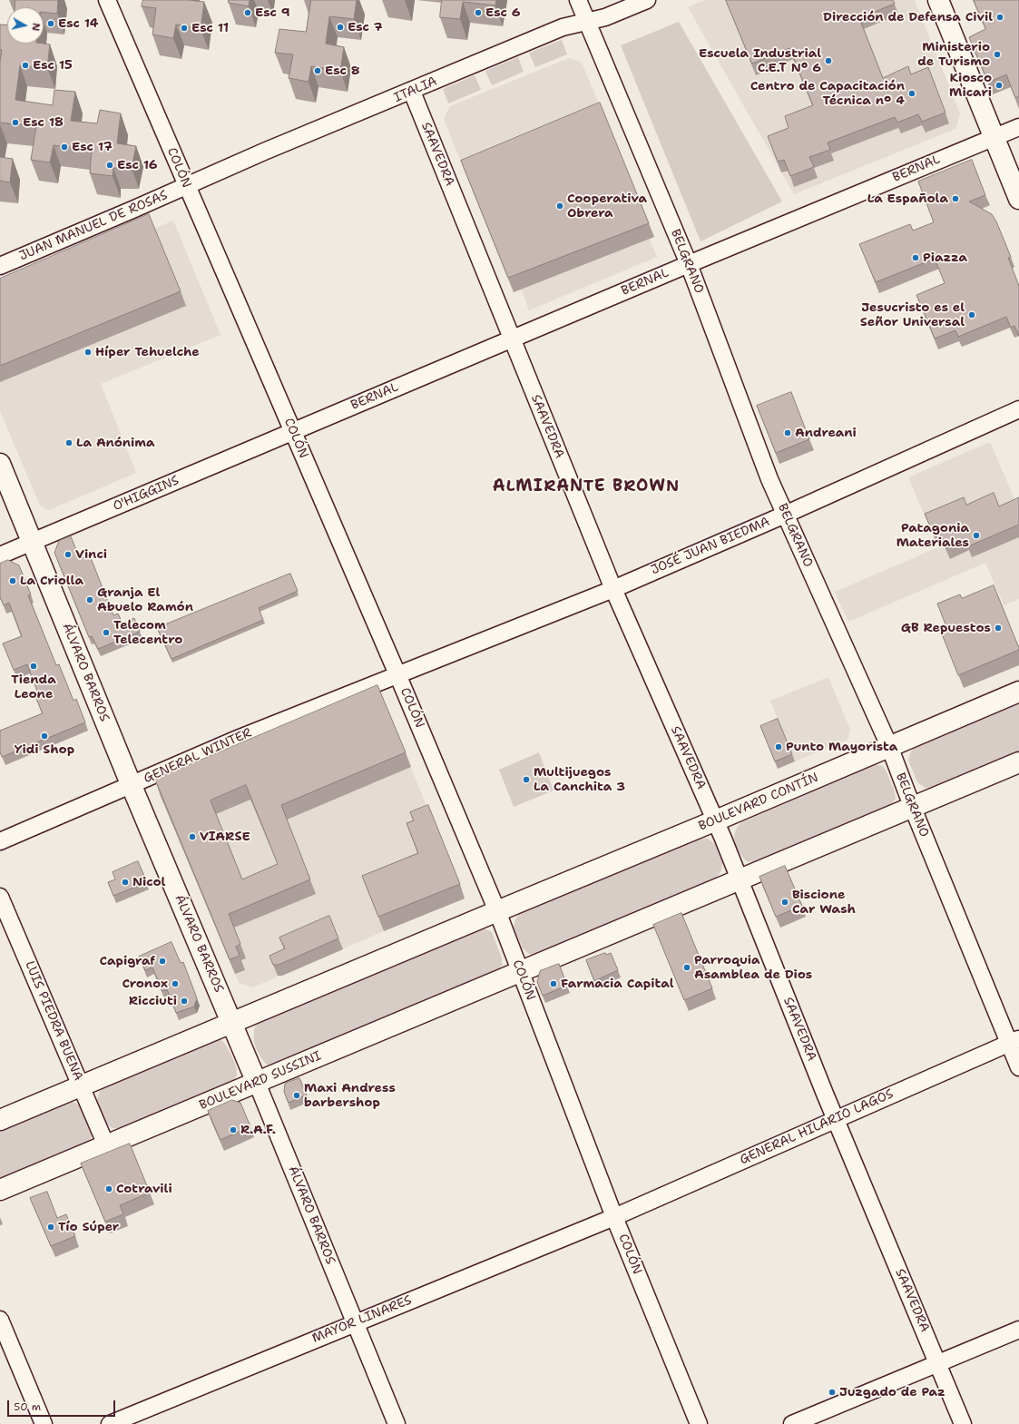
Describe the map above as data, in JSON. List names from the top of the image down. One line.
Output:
{"streets":{"main road":["ÁLVARO BARROS","BOULEVARD CONTÍN","BOULEVARD SUSSINI"],"street":["ITALIA","SAAVEDRA","COLÓN","BERNAL","JUAN MANUEL DE ROSAS","BELGRANO","O'HIGGINS","JOSÉ JUAN BIEDMA","GENERAL WINTER","LUIS PIEDRA BUENA","GENERAL HILARIO LAGOS","MAYOR LINARES"]},"crossings":[["ITALIA","SAAVEDRA"],["ITALIA","COLÓN"],["ITALIA","JUAN MANUEL DE ROSAS"],["ITALIA","BELGRANO"],["SAAVEDRA","BERNAL"],["SAAVEDRA","JOSÉ JUAN BIEDMA"],["SAAVEDRA","BOULEVARD CONTÍN"],["SAAVEDRA","GENERAL HILARIO LAGOS"],["COLÓN","BERNAL"],["COLÓN","JUAN MANUEL DE ROSAS"],["COLÓN","O'HIGGINS"],["COLÓN","JOSÉ JUAN BIEDMA"],["COLÓN","GENERAL WINTER"],["COLÓN","BOULEVARD CONTÍN"],["COLÓN","BOULEVARD SUSSINI"],["COLÓN","GENERAL HILARIO LAGOS"],["COLÓN","MAYOR LINARES"],["BERNAL","BELGRANO"],["BERNAL","O'HIGGINS"],["BELGRANO","JOSÉ JUAN BIEDMA"],["BELGRANO","BOULEVARD CONTÍN"],["BELGRANO","GENERAL HILARIO LAGOS"],["O'HIGGINS","ÁLVARO BARROS"],["JOSÉ JUAN BIEDMA","GENERAL WINTER"],["ÁLVARO BARROS","GENERAL WINTER"],["ÁLVARO BARROS","BOULEVARD SUSSINI"],["ÁLVARO BARROS","MAYOR LINARES"],["LUIS PIEDRA BUENA","BOULEVARD SUSSINI"],["GENERAL HILARIO LAGOS","MAYOR LINARES"]],"districts":["ALMIRANTE BROWN"],"places":["Esc 9","Esc 6","Dirección de Defensa Civil","Esc 14","Esc 7","Esc 11","Ministerio de Turismo","Escuela Industrial C.E.T Nº 6","Esc 15","Esc 8","Kiosco Micari","Centro de Capacitación Técnica n° 4","Esc 18","Esc 17","Esc 16","La Española","Cooperativa Obrera","Piazza","Jesucristo es el Señor Universal","Híper Tehuelche","Andreani","La Anónima","Patagonia Materiales","Vinci","La Criolla","Granja El Abuelo Ramón","GB Repuestos","Telecom Telecentro","Tienda Leone","Yidi Shop","Punto Mayorista","Multijuegos La Canchita 3","VIARSE","Nicol","Biscione Car Wash","Capigraf","Parroquia Asamblea de Dios","Cronox","Farmacia Capital","Ricciuti","Maxi Andress barbershop","R.A.F.","Cotravili","Tío Súper","Juzgado de Paz"],"scale_bar":"50 m","north":"right"}
